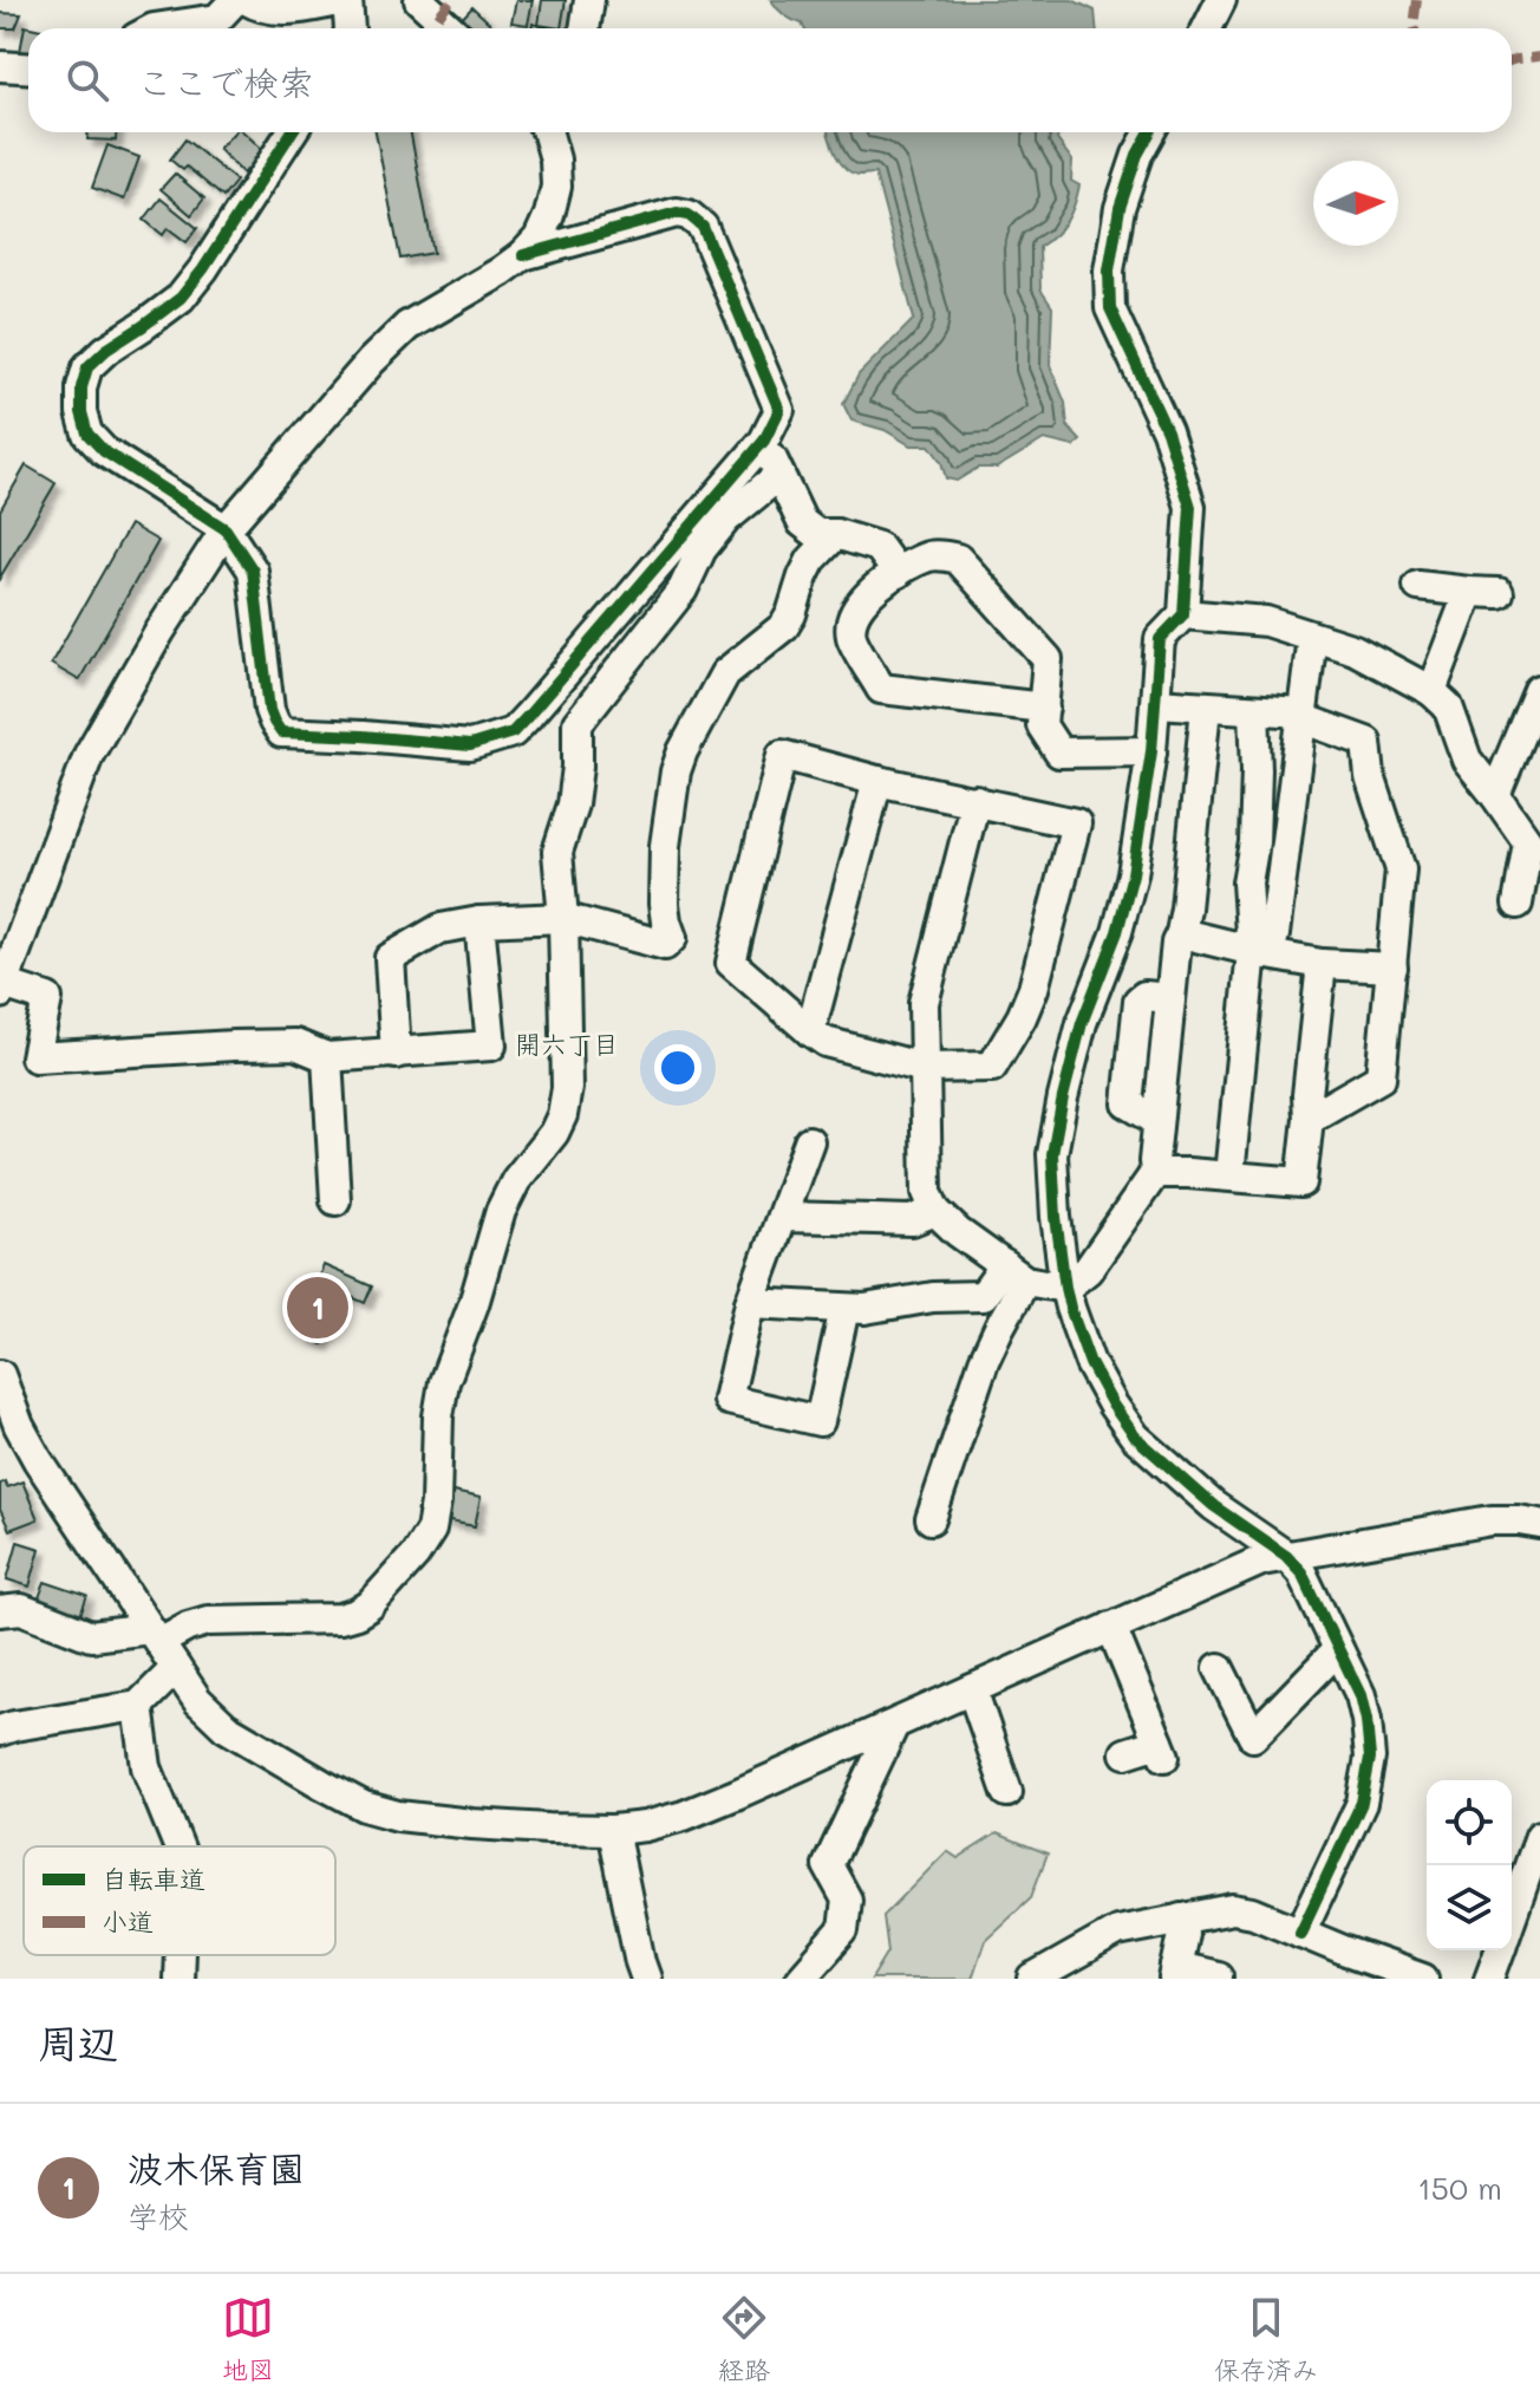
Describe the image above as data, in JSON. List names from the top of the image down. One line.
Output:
{"districts":["開六丁目"],"legend":["自転車道","小道"],"north":"right","page":{"search":"ここで検索","pins":"1","heading":"周辺","list":[{"mark":"1","name":"波木保育園","note":"学校","value":"150 m"}],"nav":["地図","経路","保存済み"]}}
